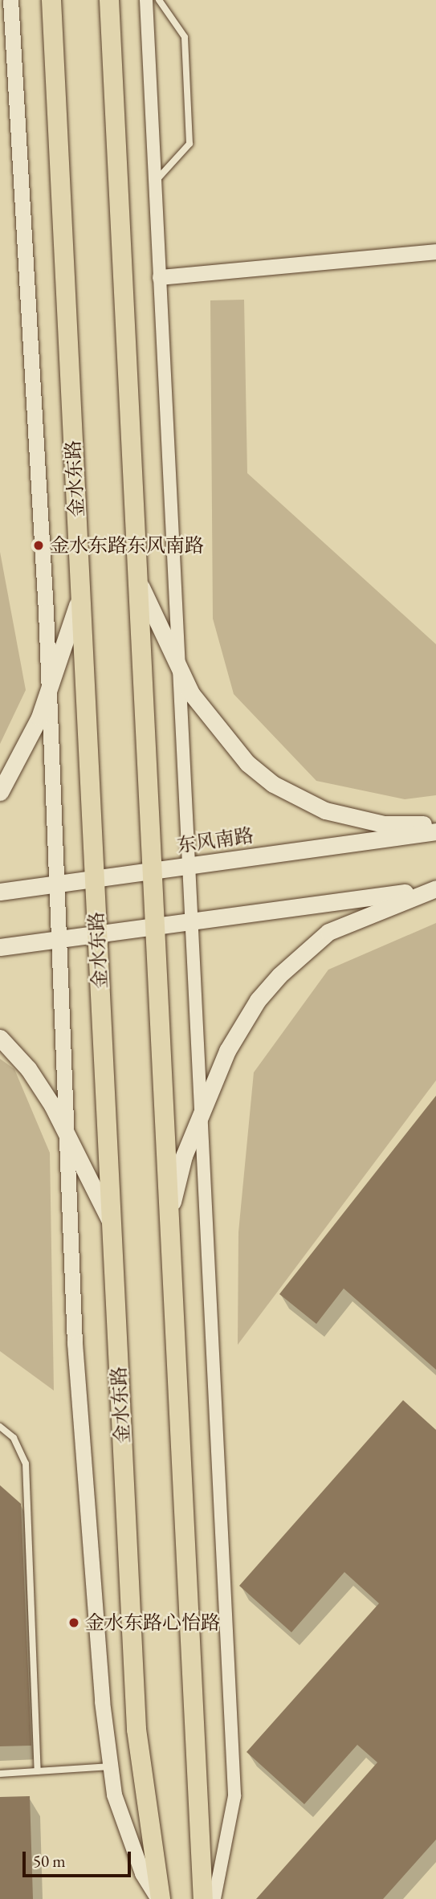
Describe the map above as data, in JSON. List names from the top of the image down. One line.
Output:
{"streets":{"main road":["金水东路","东风南路"]},"crossings":[["金水东路","东风南路"]],"places":["金水东路东风南路","金水东路心怡路"],"scale_bar":"50 m"}
